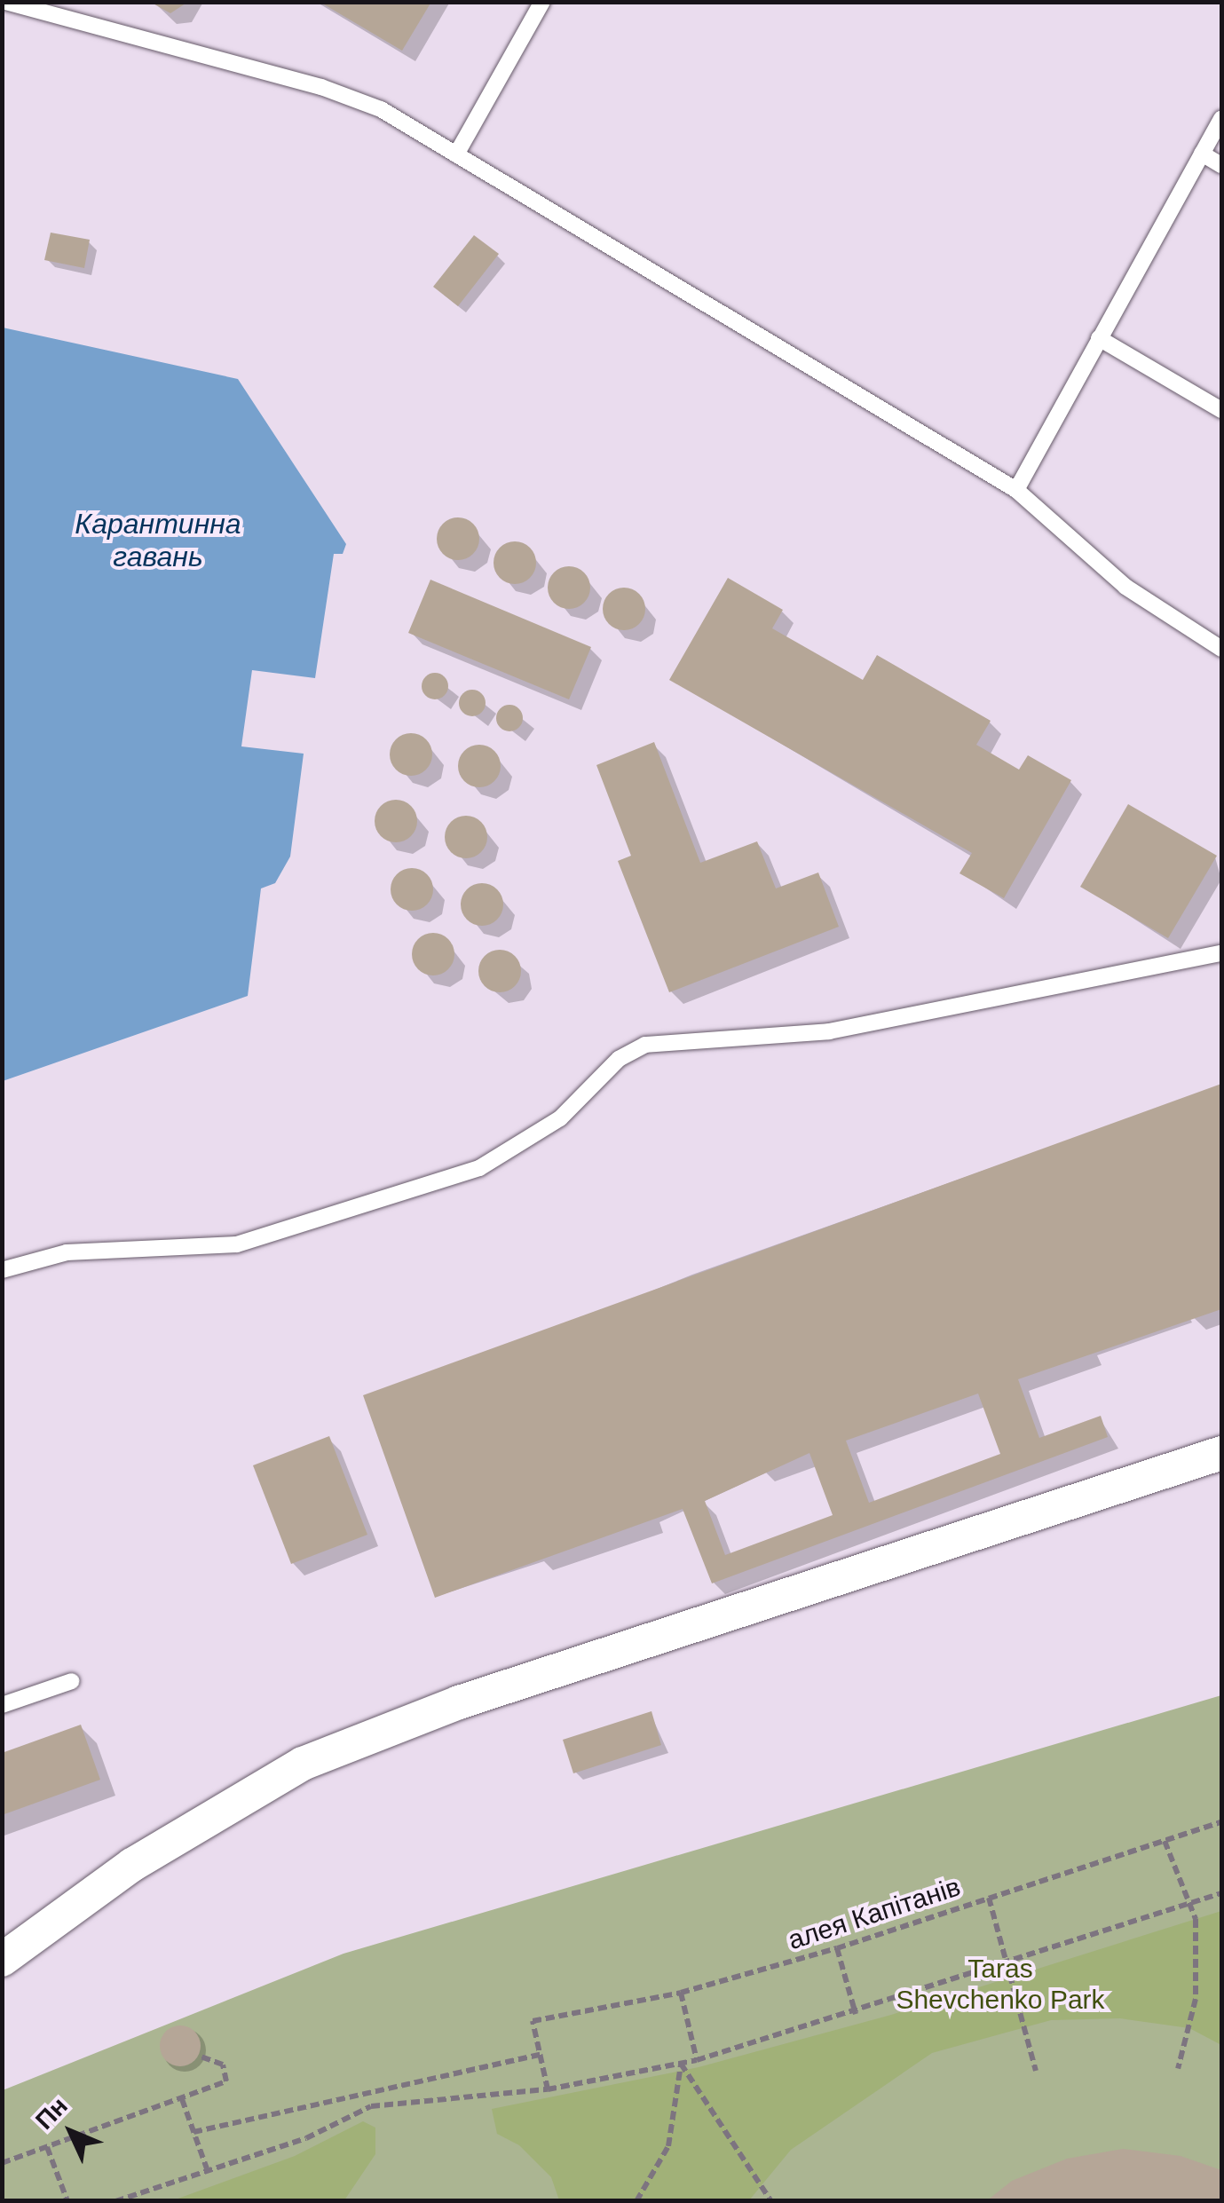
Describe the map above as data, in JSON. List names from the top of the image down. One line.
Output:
{"streets":{"path":["алея Капітанів"]},"water":["Карантинна гавань"],"parks":["Taras Shevchenko Park"],"north":"top left"}
